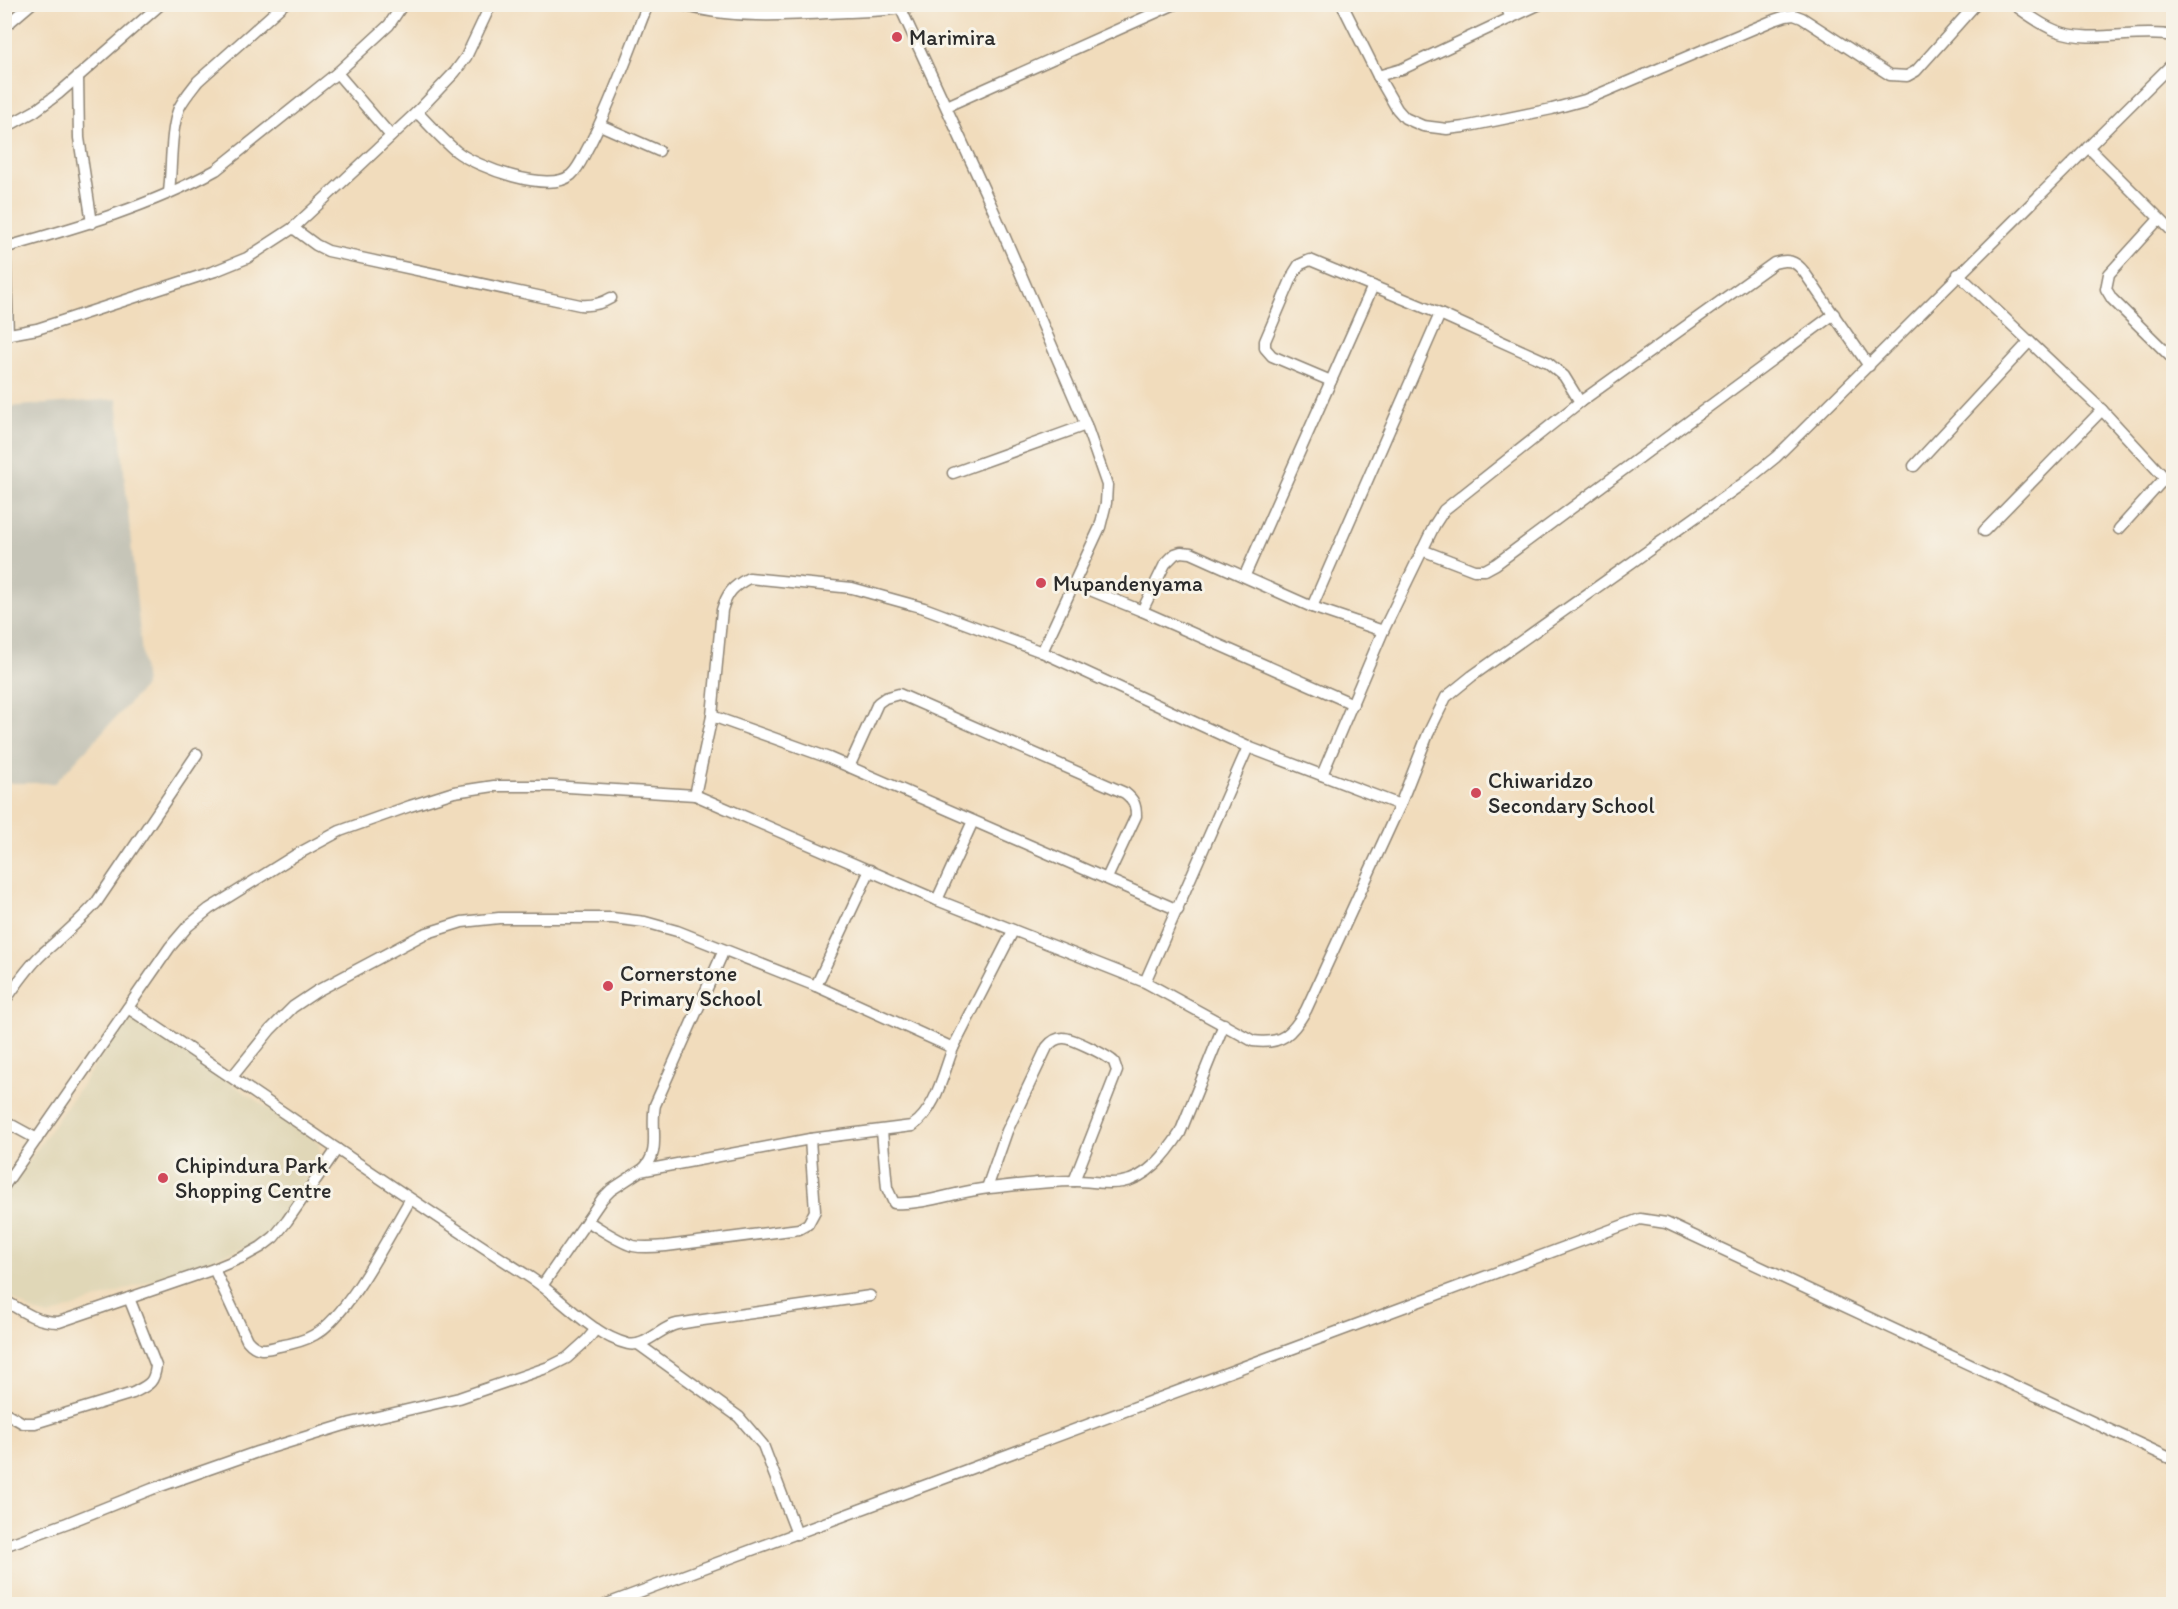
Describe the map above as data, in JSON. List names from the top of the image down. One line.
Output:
{"places":["Marimira","Mupandenyama","Chiwaridzo Secondary School","Cornerstone Primary School","Chipindura Park Shopping Centre"]}
